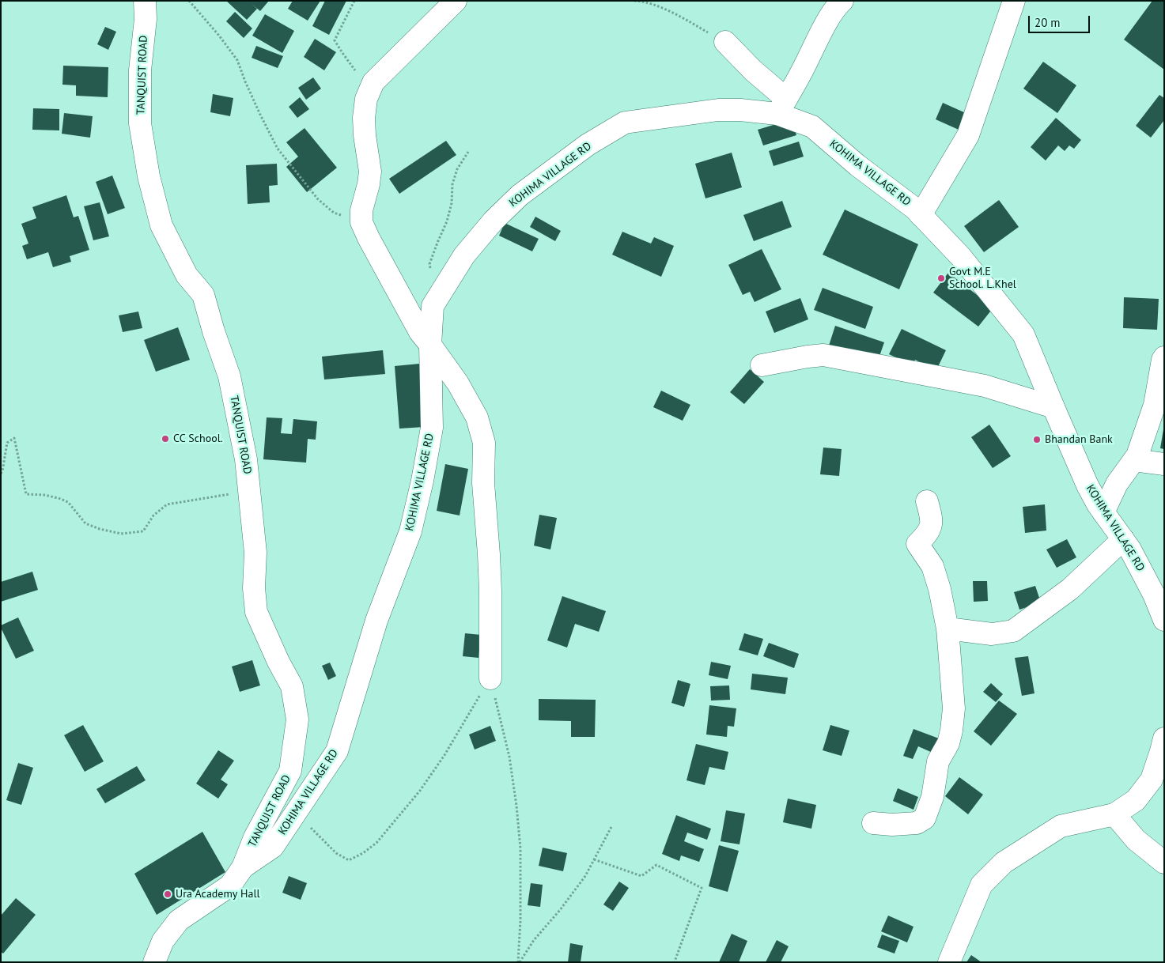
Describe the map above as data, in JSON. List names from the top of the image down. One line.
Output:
{"streets":{"street":["TANQUIST ROAD","KOHIMA VILLAGE RD"]},"crossings":[["TANQUIST ROAD","KOHIMA VILLAGE RD"]],"places":["Govt M.E School. L.Khel","CC School.","Bhandan Bank","Ura Academy Hall"],"scale_bar":"20 m"}
